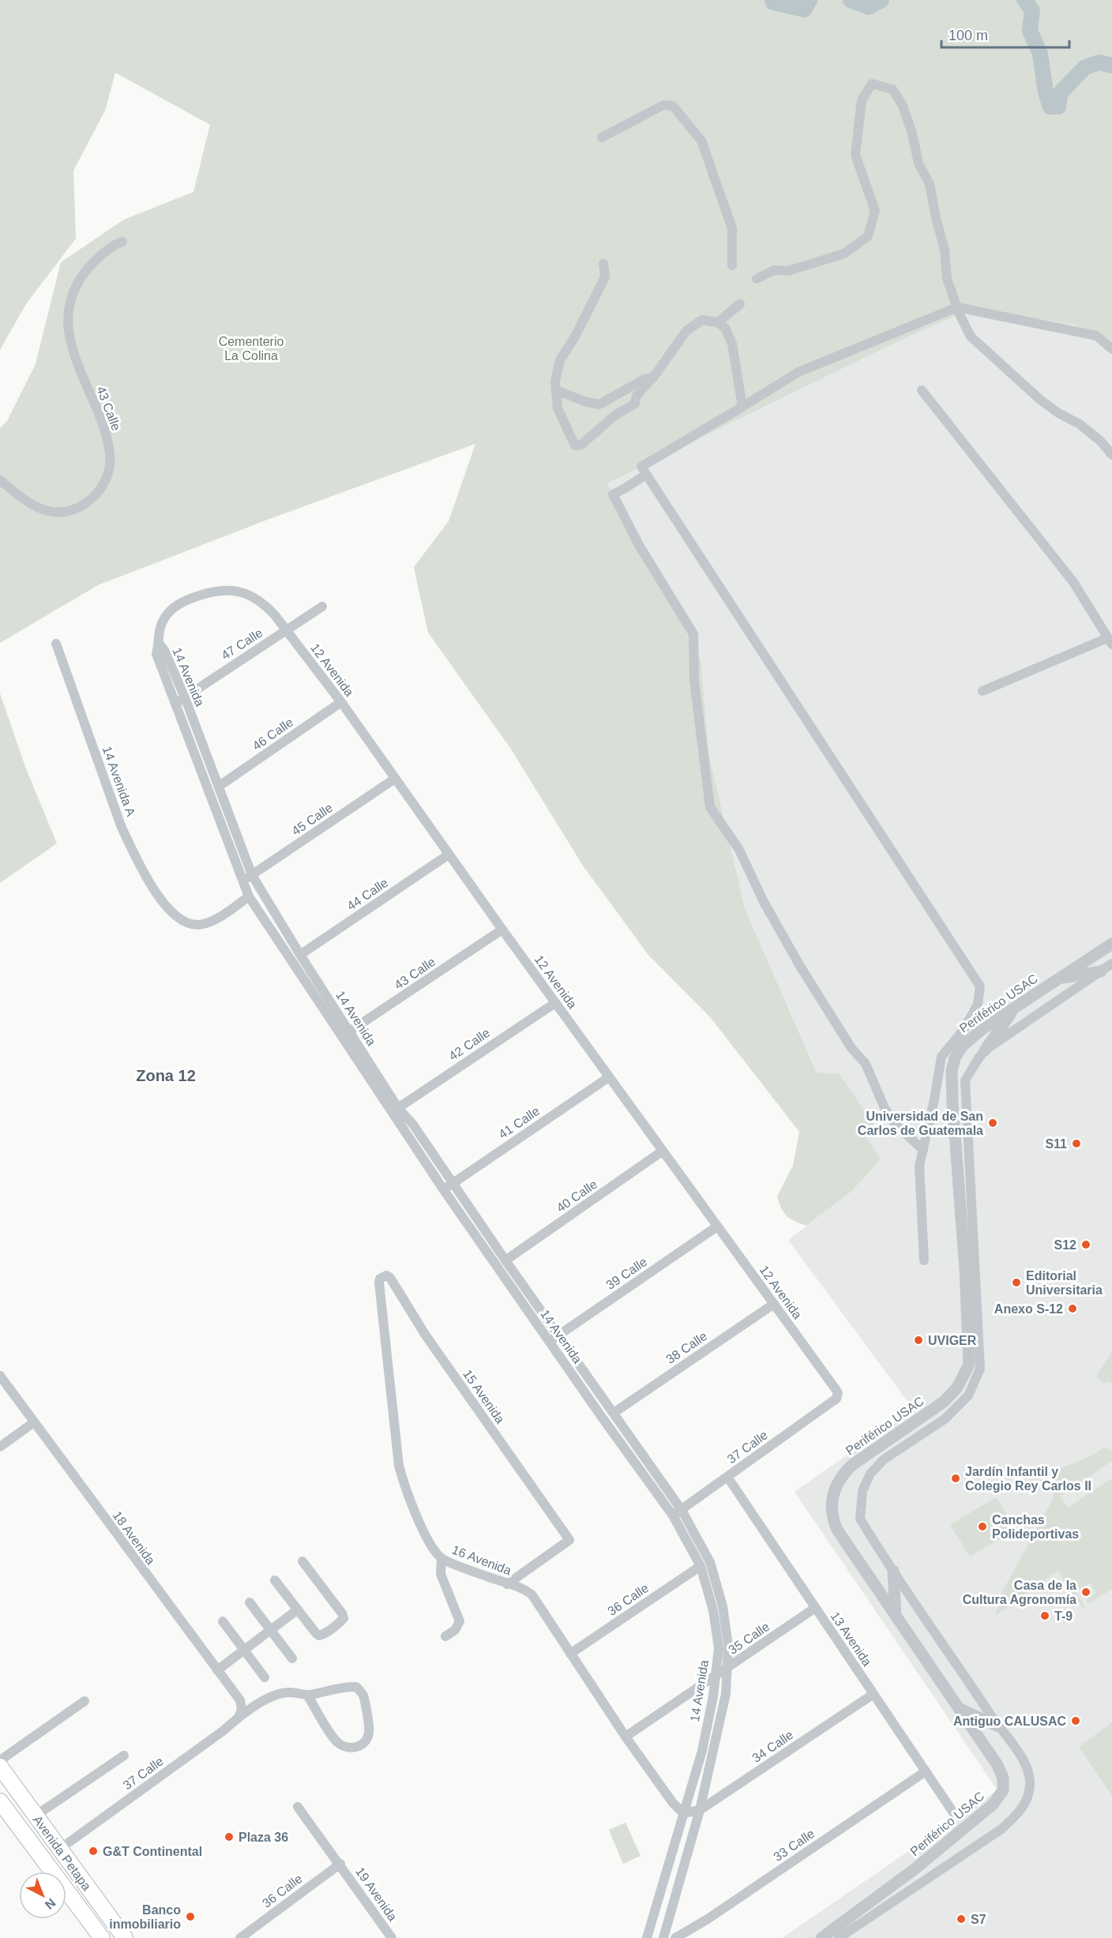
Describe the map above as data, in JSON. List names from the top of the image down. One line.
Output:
{"streets":{"main road":["Avenida Petapa"],"street":["43 Calle","47 Calle","12 Avenida","14 Avenida","46 Calle","14 Avenida A","45 Calle","44 Calle","Periférico USAC","42 Calle","41 Calle","40 Calle","39 Calle","38 Calle","15 Avenida","37 Calle","18 Avenida","16 Avenida","36 Calle","35 Calle","13 Avenida","34 Calle","33 Calle","19 Avenida"]},"crossings":[["43 Calle","12 Avenida"],["43 Calle","14 Avenida"],["47 Calle","12 Avenida"],["47 Calle","14 Avenida"],["12 Avenida","14 Avenida"],["12 Avenida","46 Calle"],["12 Avenida","45 Calle"],["12 Avenida","44 Calle"],["12 Avenida","42 Calle"],["12 Avenida","41 Calle"],["12 Avenida","40 Calle"],["12 Avenida","39 Calle"],["12 Avenida","38 Calle"],["12 Avenida","37 Calle"],["14 Avenida","46 Calle"],["14 Avenida","14 Avenida A"],["14 Avenida","45 Calle"],["14 Avenida","44 Calle"],["14 Avenida","42 Calle"],["14 Avenida","41 Calle"],["14 Avenida","40 Calle"],["14 Avenida","39 Calle"],["14 Avenida","38 Calle"],["14 Avenida","37 Calle"],["14 Avenida","16 Avenida"],["14 Avenida","36 Calle"],["14 Avenida","35 Calle"],["14 Avenida","34 Calle"],["15 Avenida","16 Avenida"],["37 Calle","18 Avenida"],["37 Calle","13 Avenida"],["37 Calle","Avenida Petapa"],["16 Avenida","36 Calle"],["16 Avenida","35 Calle"],["16 Avenida","34 Calle"],["36 Calle","19 Avenida"],["35 Calle","13 Avenida"],["13 Avenida","34 Calle"],["13 Avenida","33 Calle"]],"districts":["Zona 12"],"parks":["Cementerio La Colina"],"places":["Universidad de San Carlos de Guatemala","S11","S12","Editorial Universitaria","Anexo S-12","UVIGER","Jardín Infantil y Colegio Rey Carlos II","Canchas Polideportivas","Casa de la Cultura Agronomía","T-9","Antiguo CALUSAC","Plaza 36","G&T Continental","Banco inmobiliario","S7"],"scale_bar":"100 m","north":"bottom right"}
